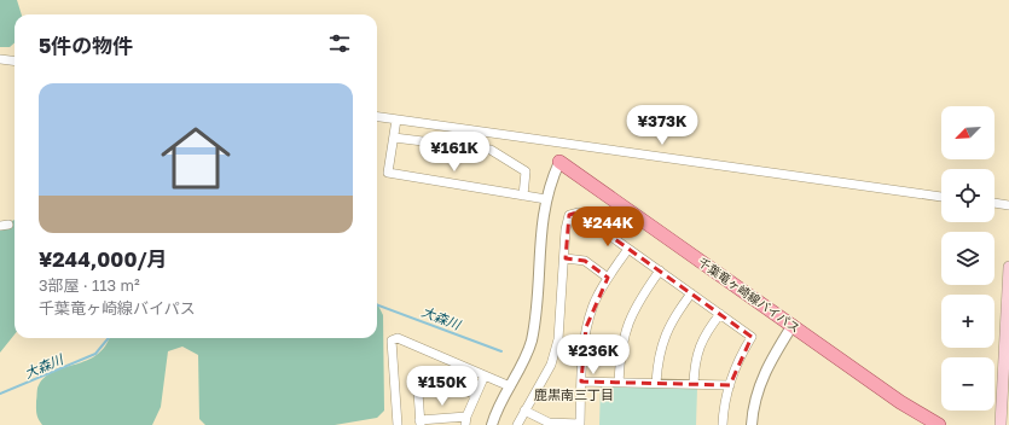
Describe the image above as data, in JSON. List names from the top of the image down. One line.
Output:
{"streets":{"main road":["千葉竜ヶ崎線バイパス"]},"districts":["鹿黒南三丁目"],"water":["大森川"],"north":"bottom left","page":{"heading":"5件の物件","list":[{"name":"¥244,000/月","note":"3部屋 · 113 m² · 千葉竜ヶ崎線バイパス"}],"price":["¥373K","¥161K","¥244K","¥236K","¥150K"],"map_buttons":["+","−"]}}
